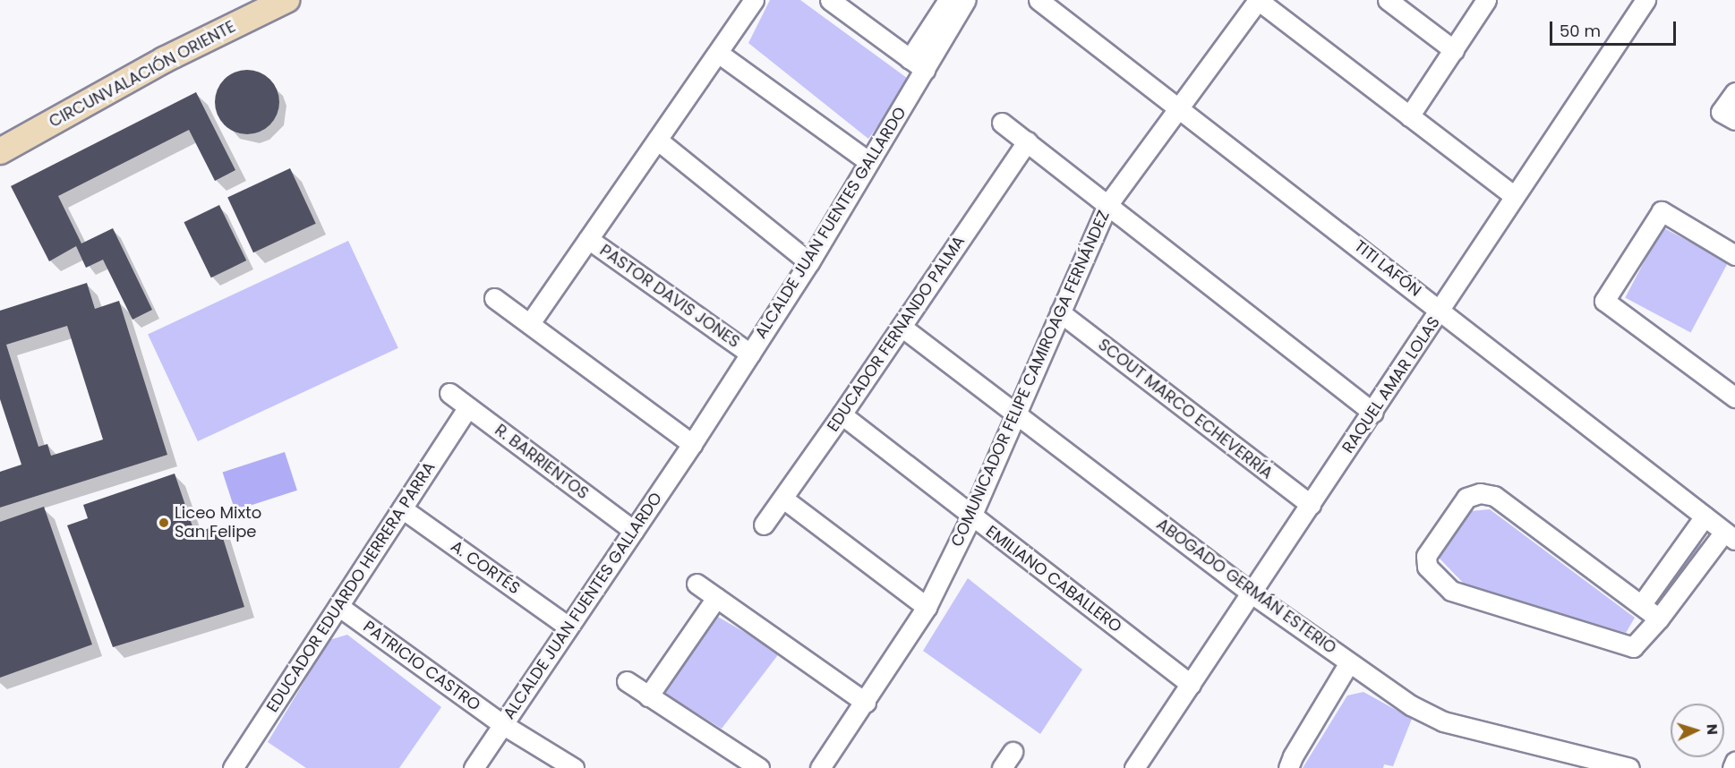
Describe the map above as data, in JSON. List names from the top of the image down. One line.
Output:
{"streets":{"street":["CIRCUNVALACIÓN ORIENTE","ALCALDE JUAN FUENTES GALLARDO","TITI LAFÓN","PASTOR DAVIS JONES","EDUCADOR FERNANDO PALMA","COMUNICADOR FELIPE CAMIROAGA FERNÁNDEZ","RAQUEL AMAR LOLAS","SCOUT MARCO ECHEVERRÍA","R. BARRIENTOS","A. CORTÉS","EMILIANO CABALLERO","ABOGADO GERMÁN ESTERIO","EDUCADOR EDUARDO HERRERA PARRA","PATRICIO CASTRO"]},"crossings":[["ALCALDE JUAN FUENTES GALLARDO","PASTOR DAVIS JONES"],["ALCALDE JUAN FUENTES GALLARDO","R. BARRIENTOS"],["ALCALDE JUAN FUENTES GALLARDO","A. CORTÉS"],["ALCALDE JUAN FUENTES GALLARDO","PATRICIO CASTRO"],["TITI LAFÓN","COMUNICADOR FELIPE CAMIROAGA FERNÁNDEZ"],["TITI LAFÓN","RAQUEL AMAR LOLAS"],["EDUCADOR FERNANDO PALMA","EMILIANO CABALLERO"],["EDUCADOR FERNANDO PALMA","ABOGADO GERMÁN ESTERIO"],["COMUNICADOR FELIPE CAMIROAGA FERNÁNDEZ","SCOUT MARCO ECHEVERRÍA"],["COMUNICADOR FELIPE CAMIROAGA FERNÁNDEZ","EMILIANO CABALLERO"],["COMUNICADOR FELIPE CAMIROAGA FERNÁNDEZ","ABOGADO GERMÁN ESTERIO"],["RAQUEL AMAR LOLAS","SCOUT MARCO ECHEVERRÍA"],["RAQUEL AMAR LOLAS","EMILIANO CABALLERO"],["RAQUEL AMAR LOLAS","ABOGADO GERMÁN ESTERIO"],["R. BARRIENTOS","EDUCADOR EDUARDO HERRERA PARRA"],["A. CORTÉS","EDUCADOR EDUARDO HERRERA PARRA"],["EDUCADOR EDUARDO HERRERA PARRA","PATRICIO CASTRO"]],"places":["Liceo Mixto San Felipe"],"scale_bar":"50 m","north":"right"}
